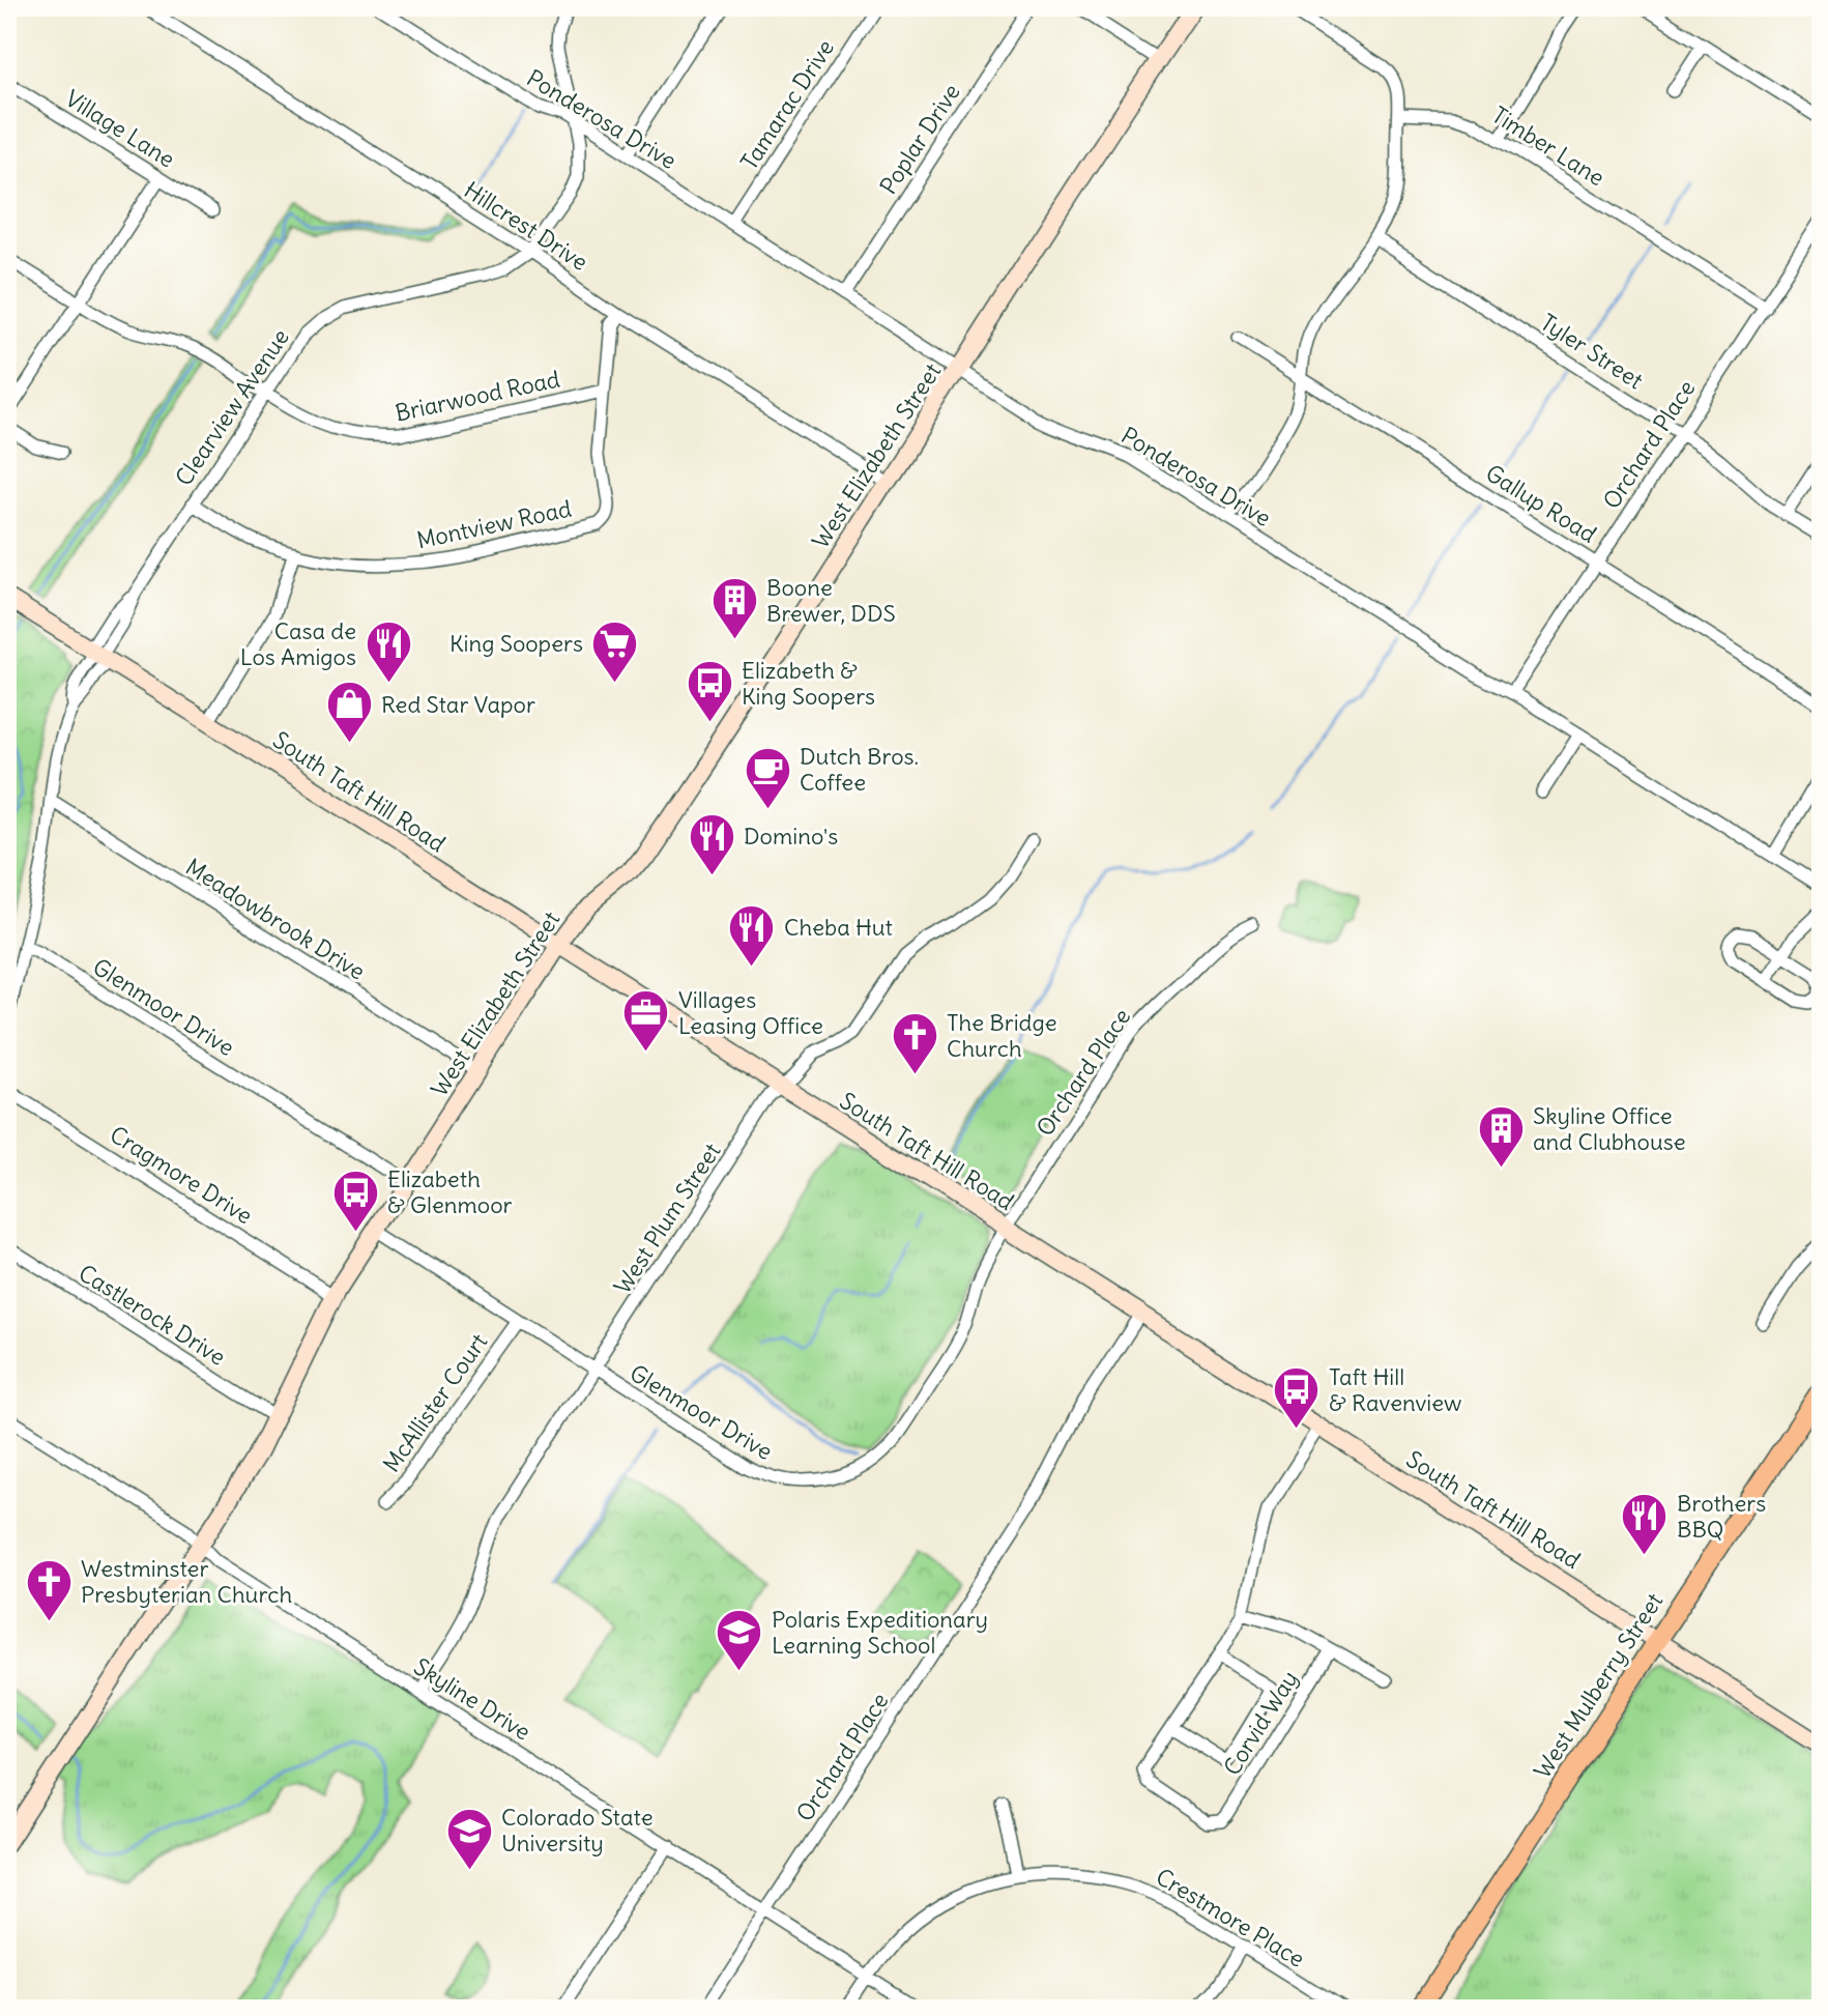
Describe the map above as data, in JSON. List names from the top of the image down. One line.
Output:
{"streets":{"main road":["West Elizabeth Street","South Taft Hill Road","West Mulberry Street"],"street":["Tamarac Drive","Ponderosa Drive","Village Lane","Poplar Drive","Timber Lane","Hillcrest Drive","Tyler Street","Briarwood Road","Clearview Avenue","Orchard Place","Gallup Road","Montview Road","Meadowbrook Drive","Glenmoor Drive","Cragmore Drive","West Plum Street","Castlerock Drive","McAllister Court","Skyline Drive","Corvid Way","Crestmore Place"]},"crossings":[["Tamarac Drive","Ponderosa Drive"],["Ponderosa Drive","Poplar Drive"],["Ponderosa Drive","Clearview Avenue"],["Ponderosa Drive","Orchard Place"],["Ponderosa Drive","West Elizabeth Street"],["Timber Lane","Orchard Place"],["Hillcrest Drive","Clearview Avenue"],["Hillcrest Drive","West Elizabeth Street"],["Hillcrest Drive","Montview Road"],["Tyler Street","Orchard Place"],["Briarwood Road","Clearview Avenue"],["Briarwood Road","Montview Road"],["Clearview Avenue","Montview Road"],["Clearview Avenue","South Taft Hill Road"],["Clearview Avenue","Meadowbrook Drive"],["Clearview Avenue","Glenmoor Drive"],["Orchard Place","Gallup Road"],["Orchard Place","South Taft Hill Road"],["Orchard Place","Glenmoor Drive"],["Orchard Place","Skyline Drive"],["West Elizabeth Street","South Taft Hill Road"],["West Elizabeth Street","Meadowbrook Drive"],["West Elizabeth Street","Glenmoor Drive"],["West Elizabeth Street","Cragmore Drive"],["West Elizabeth Street","Castlerock Drive"],["West Elizabeth Street","Skyline Drive"],["South Taft Hill Road","Glenmoor Drive"],["South Taft Hill Road","West Plum Street"],["South Taft Hill Road","West Mulberry Street"],["Glenmoor Drive","West Plum Street"],["Glenmoor Drive","McAllister Court"],["West Plum Street","Skyline Drive"],["Skyline Drive","Crestmore Place"]],"places":{"building":["Boone Brewer, DDS","Skyline Office and Clubhouse"],"supermarket":["King Soopers"],"restaurant":["Casa de Los Amigos","Domino's","Cheba Hut","Brothers BBQ"],"bus stop":["Elizabeth & King Soopers","Elizabeth & Glenmoor","Taft Hill & Ravenview"],"shop":["Red Star Vapor"],"cafe":["Dutch Bros. Coffee"],"office":["Villages Leasing Office"],"church":["The Bridge Church","Westminster Presbyterian Church"],"school or university":["Polaris Expeditionary Learning School","Colorado State University"]}}
